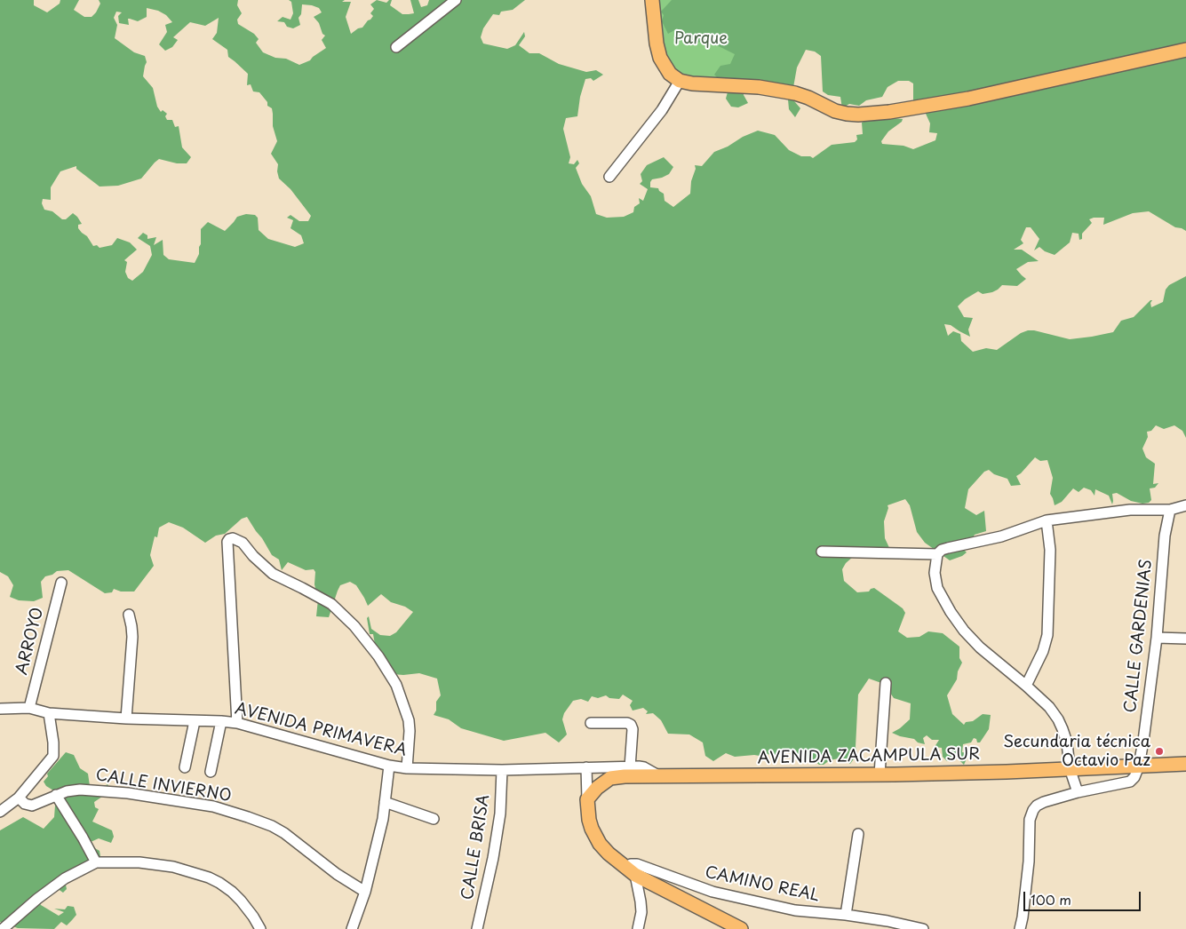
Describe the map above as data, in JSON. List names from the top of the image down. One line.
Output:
{"streets":{"main road":["AVENIDA ZACAMPULA SUR"],"street":["CALLE GARDENIAS","ARROYO","AVENIDA PRIMAVERA","CALLE INVIERNO","CALLE BRISA","CAMINO REAL"]},"crossings":[["CALLE GARDENIAS","AVENIDA ZACAMPULA SUR"],["ARROYO","AVENIDA PRIMAVERA"],["AVENIDA PRIMAVERA","AVENIDA ZACAMPULA SUR"],["AVENIDA PRIMAVERA","CALLE BRISA"]],"parks":["Parque"],"places":["Secundaria técnica Octavio Paz"],"scale_bar":"100 m"}
